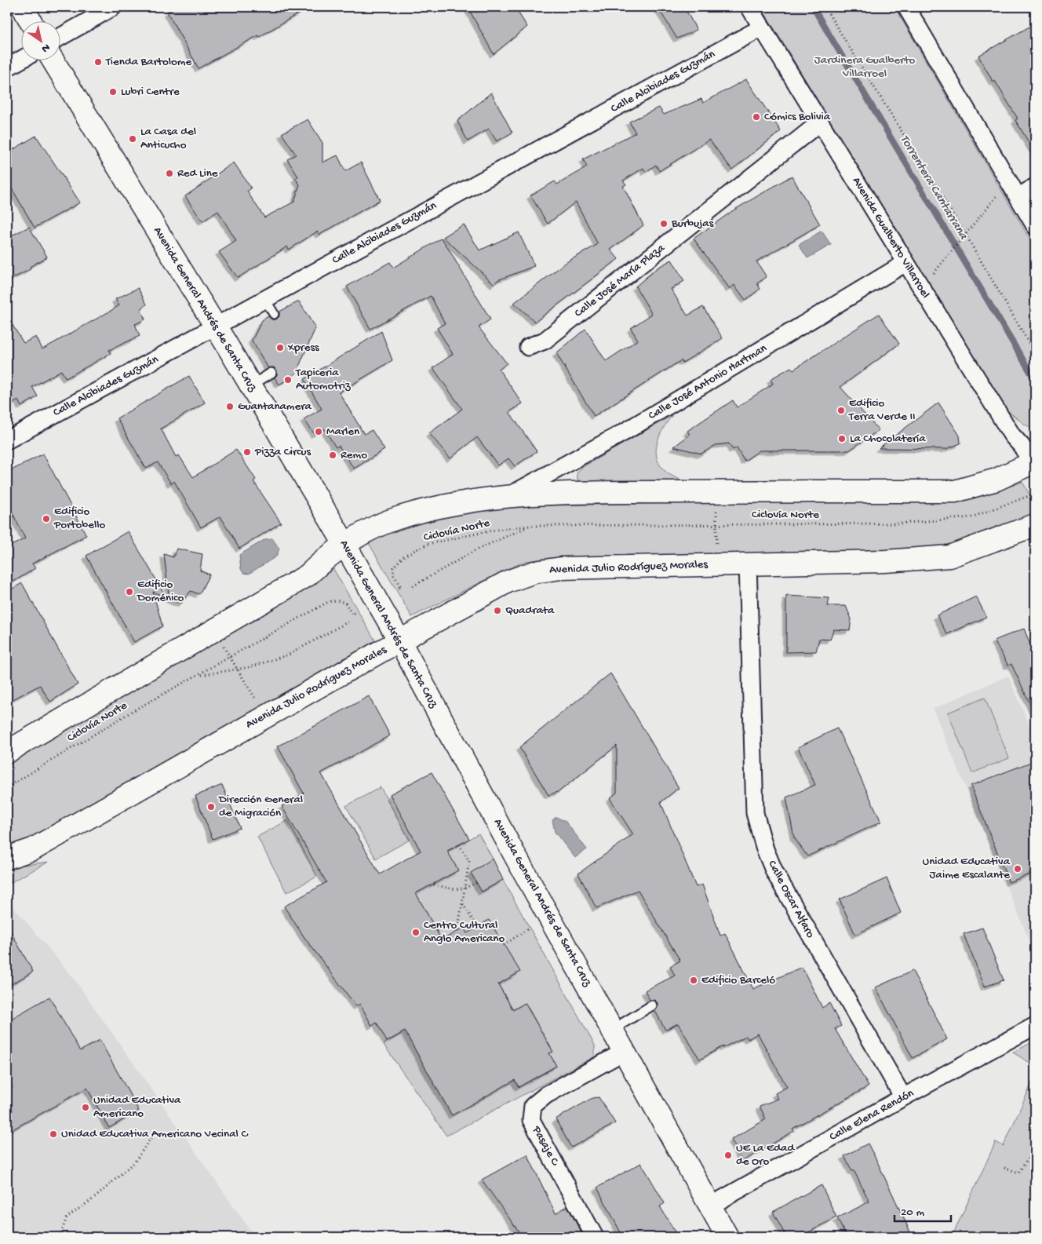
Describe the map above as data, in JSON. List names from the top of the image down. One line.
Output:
{"streets":{"main road":["Avenida General Andrés de Santa Cruz","Avenida Julio Rodríguez Morales"],"street":["Calle Alcibiades Guzmán","Avenida Gualberto Villarroel","Calle José María Plaza","Calle José Antonio Hartman","Calle Oscar Alfaro","Calle Elena Rendón","Pasaje C"],"path":["Ciclovía Norte"]},"crossings":[["Calle Alcibiades Guzmán","Avenida Gualberto Villarroel"],["Calle Alcibiades Guzmán","Avenida General Andrés de Santa Cruz"],["Avenida Gualberto Villarroel","Calle José María Plaza"],["Avenida Gualberto Villarroel","Calle José Antonio Hartman"],["Avenida General Andrés de Santa Cruz","Avenida Julio Rodríguez Morales"],["Avenida General Andrés de Santa Cruz","Calle Elena Rendón"],["Avenida General Andrés de Santa Cruz","Pasaje C"],["Avenida Julio Rodríguez Morales","Calle Oscar Alfaro"],["Calle Oscar Alfaro","Calle Elena Rendón"]],"water":["Torrentera Cantarrana"],"parks":["Jardinera Gualberto Villarroel"],"places":["Tienda Bartolome","Lubri Centre","Cómics Bolivia","La Casa del Anticucho","Red Line","Burbujas","Xpress","Tapiceria Automotriz","Guantanamera","Edificio Terra Verde II","Marlen","La Chocolatería","Pizza Circus","Remo","Edificio Portobello","Edificio Doménico","Quadrata","Dirección General de Migración","Unidad Educativa Jaime Escalante","Centro Cultural Anglo Americano","Edificio Barceló","Unidad Educativa Americano","Unidad Educativa Americano Vecinal C","UE La Edad de Oro"],"scale_bar":"20 m","north":"bottom right"}
